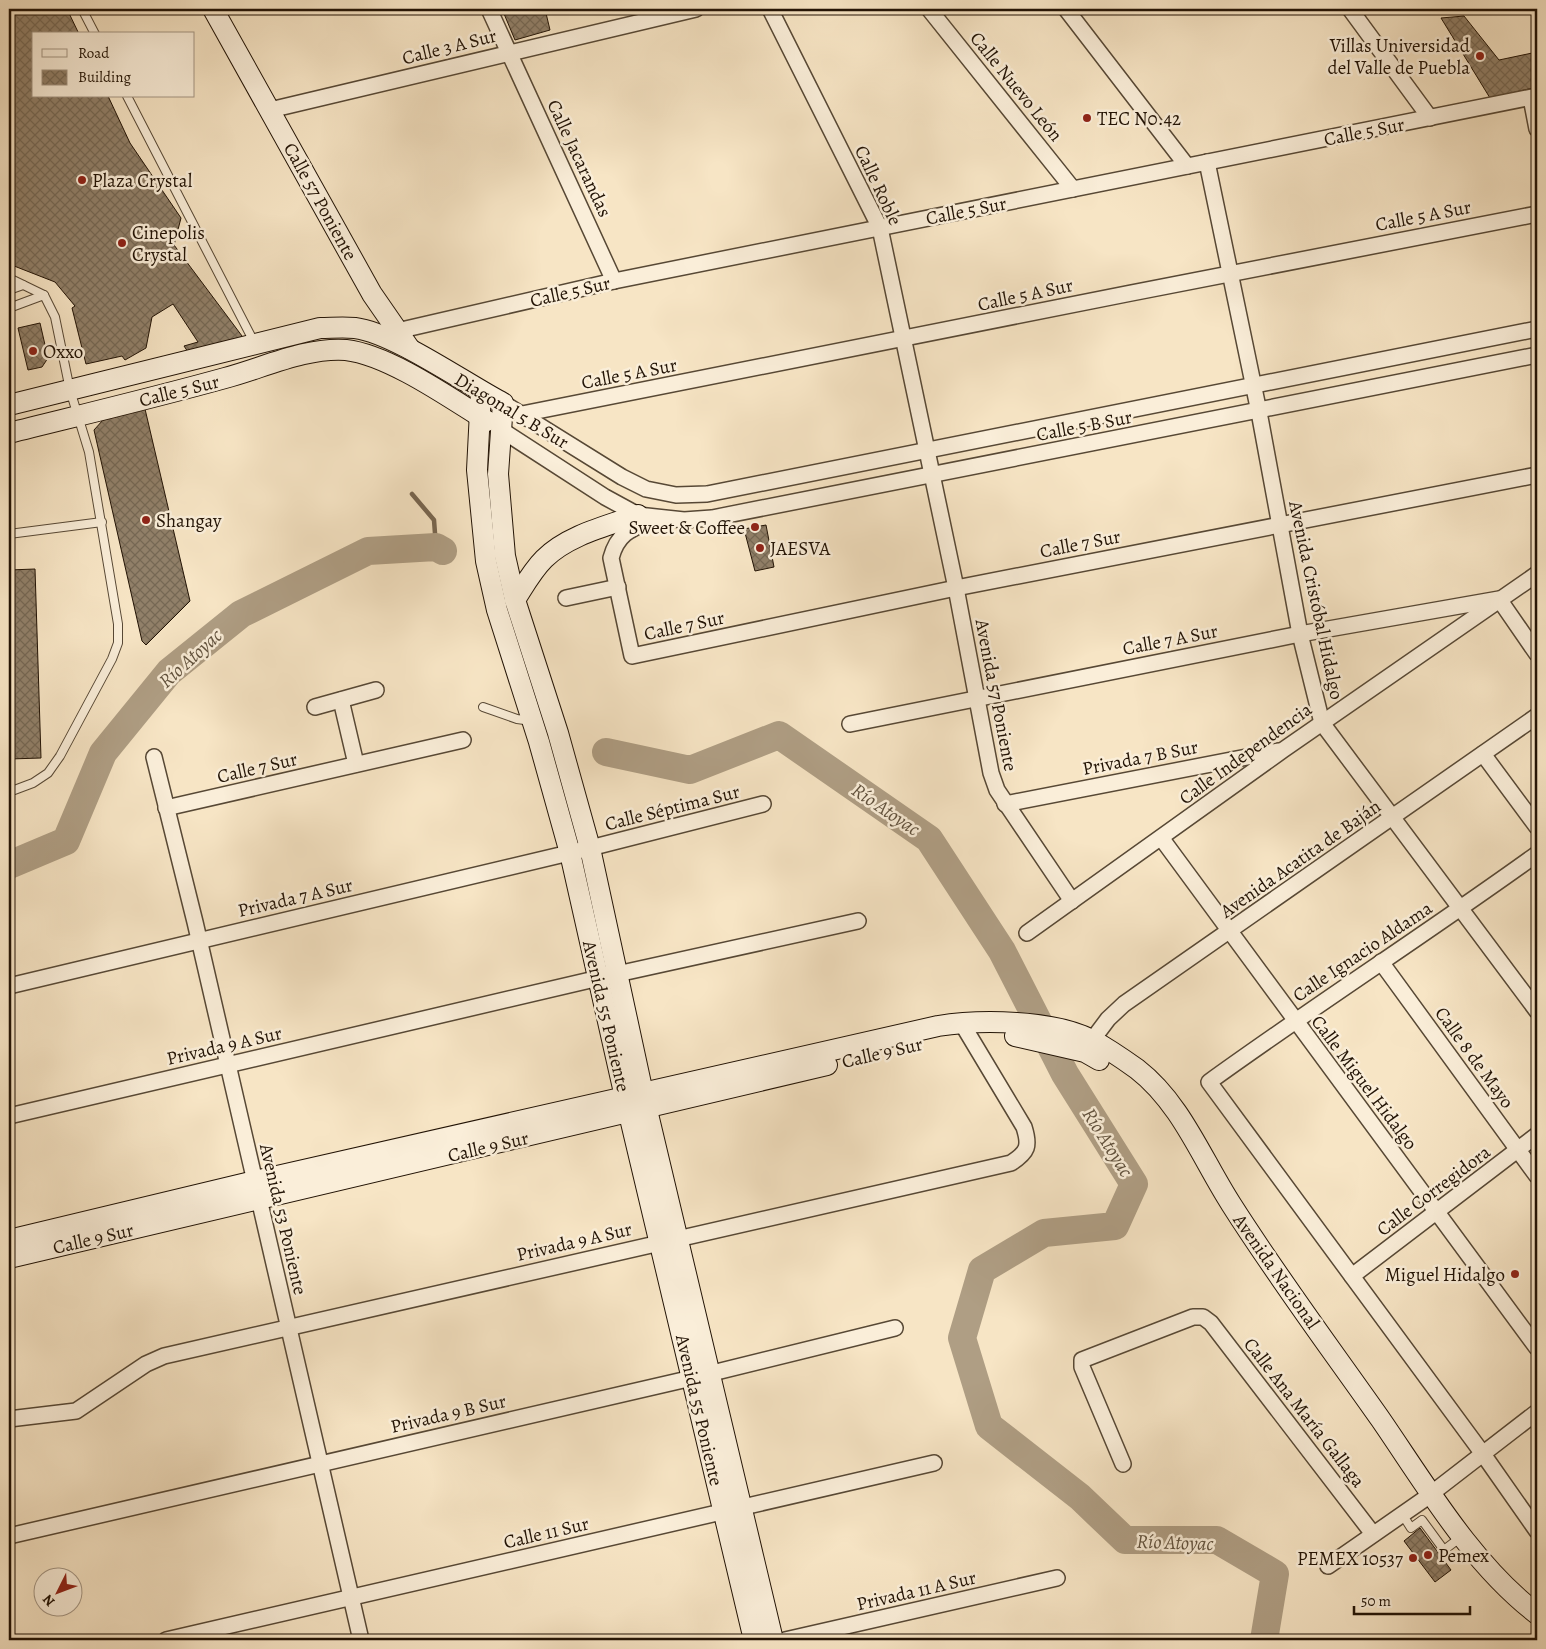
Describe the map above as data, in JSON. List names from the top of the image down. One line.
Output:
{"streets":{"main road":["Calle 5 Sur","Calle 57 Poniente","Diagonal 5 B Sur","Avenida 55 Poniente","Calle 9 Sur","Avenida Nacional"],"street":["Calle 3 A Sur","Calle Nuevo León","Calle Jacarandas","Calle Roble","Calle 5 A Sur","Calle 5 B Sur","Calle 7 Sur","Avenida Cristóbal Hidalgo","Calle 7 A Sur","Avenida 57 Poniente","Calle Independencia","Privada 7 B Sur","Calle Séptima Sur","Avenida Acatita de Baján","Privada 7 A Sur","Calle Ignacio Aldama","Privada 9 A Sur","Calle 8 de Mayo","Calle Miguel Hidalgo","Calle Corregidora","Avenida 53 Poniente","Calle Ana María Gallaga","Privada 9 B Sur","Calle 11 Sur","Privada 11 A Sur"]},"crossings":[["Calle 3 A Sur","Calle Jacarandas"],["Calle 3 A Sur","Calle 57 Poniente"],["Calle Nuevo León","Calle 5 Sur"],["Calle 5 Sur","Calle Jacarandas"],["Calle 5 Sur","Calle Roble"],["Calle 5 Sur","Calle 57 Poniente"],["Calle 5 Sur","Diagonal 5 B Sur"],["Calle 5 Sur","Avenida Cristóbal Hidalgo"],["Calle Roble","Calle 5 A Sur"],["Calle Roble","Calle 5 B Sur"],["Calle Roble","Avenida 57 Poniente"],["Calle 57 Poniente","Diagonal 5 B Sur"],["Calle 5 A Sur","Diagonal 5 B Sur"],["Calle 5 A Sur","Avenida Cristóbal Hidalgo"],["Diagonal 5 B Sur","Calle 5 B Sur"],["Diagonal 5 B Sur","Avenida 55 Poniente"],["Calle 5 B Sur","Avenida Cristóbal Hidalgo"],["Calle 5 B Sur","Avenida 57 Poniente"],["Calle 7 Sur","Avenida Cristóbal Hidalgo"],["Calle 7 Sur","Avenida 57 Poniente"],["Calle 7 Sur","Avenida 53 Poniente"],["Avenida Cristóbal Hidalgo","Calle 7 A Sur"],["Avenida Cristóbal Hidalgo","Calle Independencia"],["Avenida Cristóbal Hidalgo","Avenida Acatita de Baján"],["Avenida Cristóbal Hidalgo","Calle Ignacio Aldama"],["Calle 7 A Sur","Avenida 57 Poniente"],["Calle 7 A Sur","Calle Independencia"],["Avenida 57 Poniente","Calle Independencia"],["Avenida 57 Poniente","Privada 7 B Sur"],["Calle Independencia","Privada 7 B Sur"],["Calle Independencia","Calle Miguel Hidalgo"],["Calle Séptima Sur","Privada 7 A Sur"],["Calle Séptima Sur","Avenida 55 Poniente"],["Avenida Acatita de Baján","Calle Miguel Hidalgo"],["Avenida Acatita de Baján","Avenida Nacional"],["Privada 7 A Sur","Avenida 55 Poniente"],["Privada 7 A Sur","Avenida 53 Poniente"],["Calle Ignacio Aldama","Calle 8 de Mayo"],["Calle Ignacio Aldama","Calle Miguel Hidalgo"],["Calle Ignacio Aldama","Calle Corregidora"],["Avenida 55 Poniente","Privada 9 A Sur"],["Avenida 55 Poniente","Calle 9 Sur"],["Avenida 55 Poniente","Privada 9 B Sur"],["Avenida 55 Poniente","Calle 11 Sur"],["Privada 9 A Sur","Calle 9 Sur"],["Privada 9 A Sur","Avenida 53 Poniente"],["Privada 9 A Sur","Avenida Nacional"],["Calle 9 Sur","Avenida 53 Poniente"],["Calle 9 Sur","Avenida Nacional"],["Calle 8 de Mayo","Calle Corregidora"],["Calle Miguel Hidalgo","Calle Corregidora"],["Avenida 53 Poniente","Privada 9 B Sur"],["Avenida 53 Poniente","Calle 11 Sur"]],"water":["Río Atoyac"],"places":["Villas Universidad del Valle de Puebla","TEC N0.42","Plaza Crystal","Cinepolis Crystal","Oxxo","Shangay","Sweet & Coffee","JAESVA","Miguel Hidalgo","Pemex","PEMEX 10537"],"legend":["Road","Building"],"scale_bar":"50 m","north":"bottom left"}
